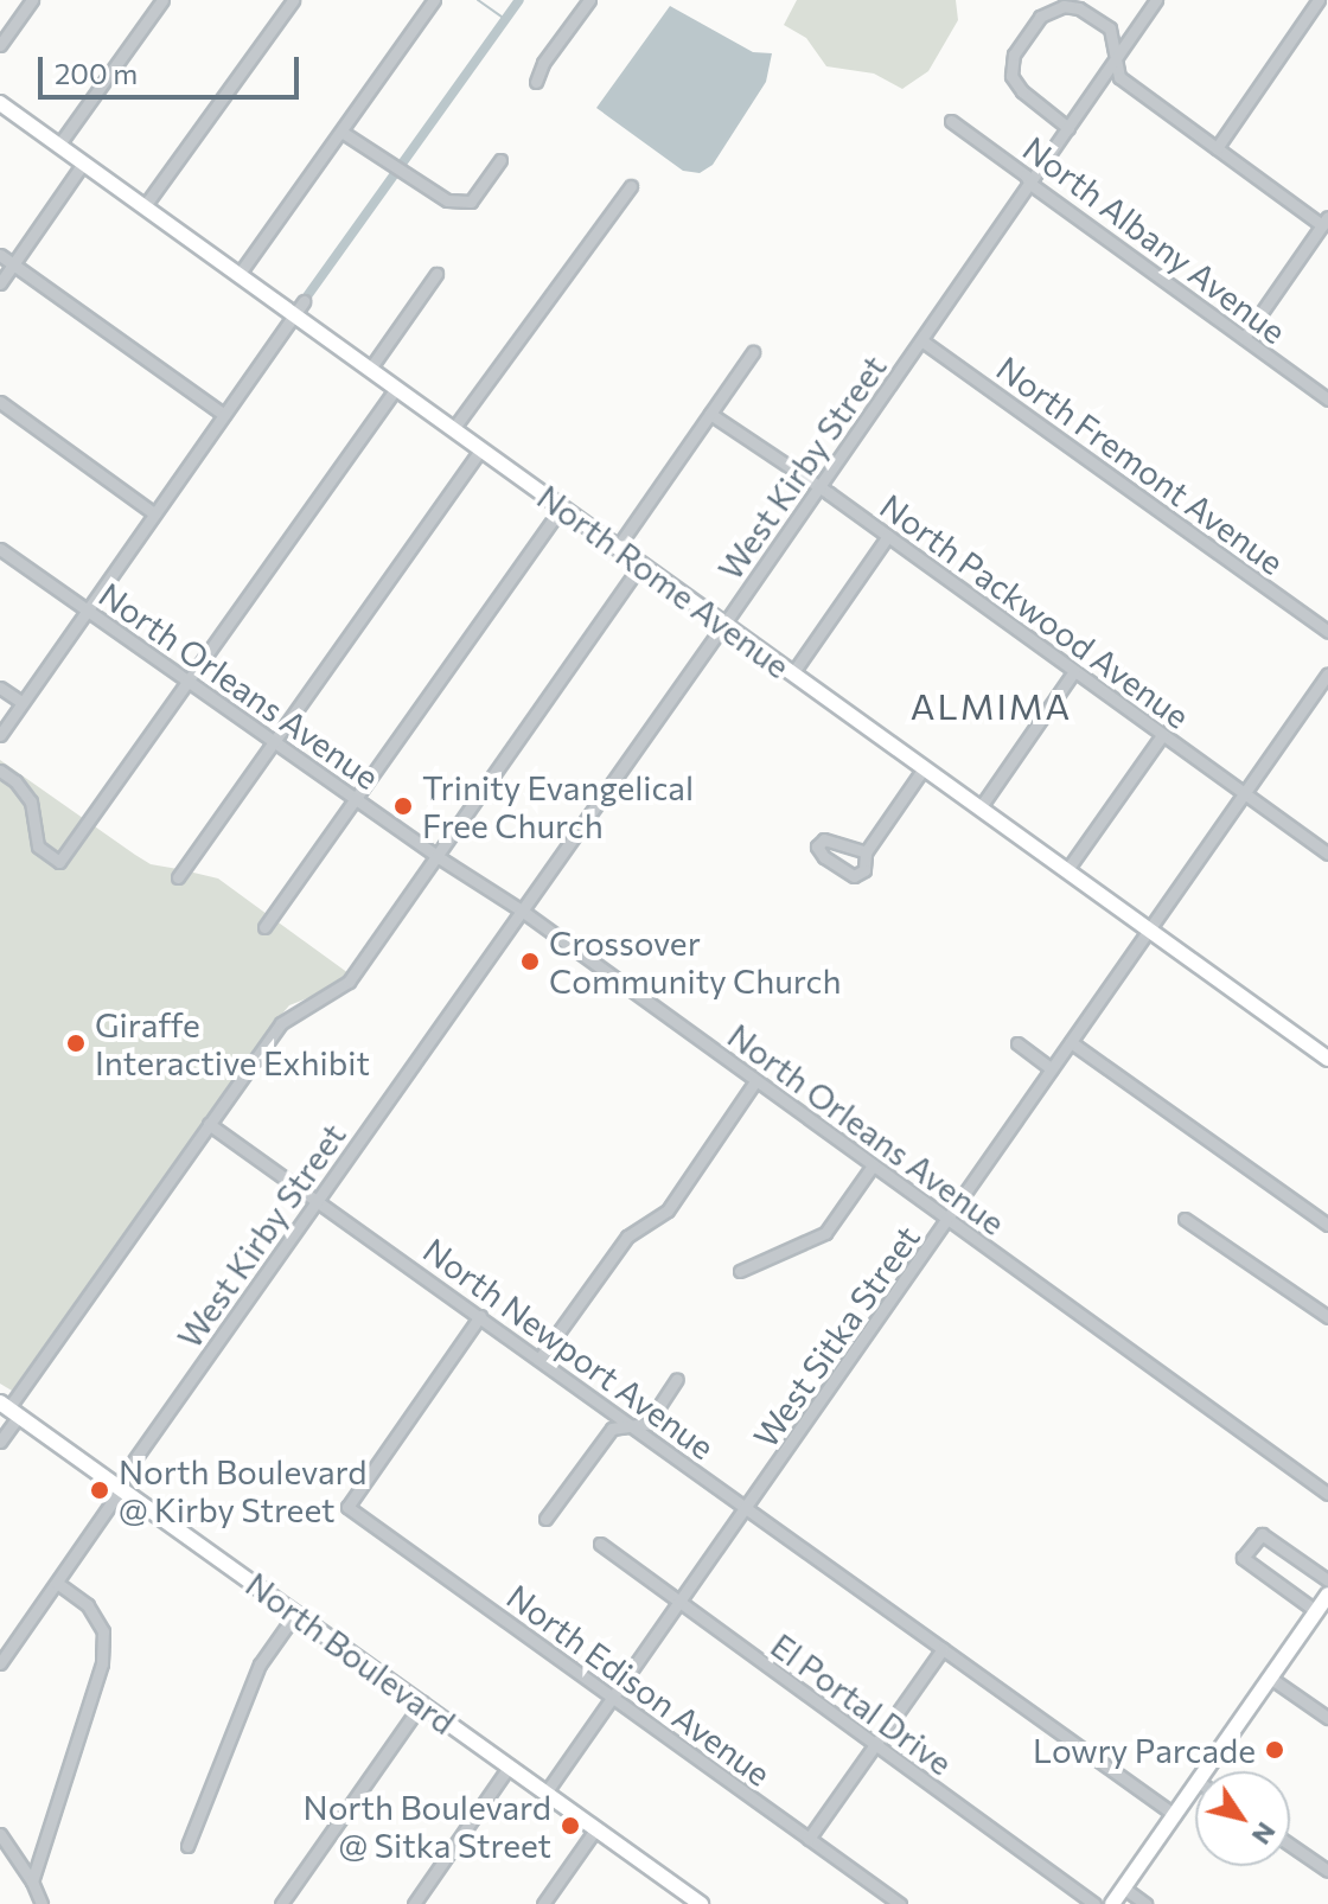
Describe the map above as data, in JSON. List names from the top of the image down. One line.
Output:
{"streets":{"street":["North Albany Avenue","North Fremont Avenue","West Kirby Street","North Rome Avenue","North Packwood Avenue","North Orleans Avenue","West Sitka Street","North Newport Avenue","North Boulevard","North Edison Avenue","El Portal Drive"]},"crossings":[["North Albany Avenue","West Kirby Street"],["North Fremont Avenue","West Kirby Street"],["West Kirby Street","North Rome Avenue"],["West Kirby Street","North Packwood Avenue"],["West Kirby Street","North Orleans Avenue"],["West Kirby Street","North Newport Avenue"],["West Kirby Street","North Boulevard"],["North Rome Avenue","West Sitka Street"],["North Packwood Avenue","West Sitka Street"],["North Orleans Avenue","West Sitka Street"],["West Sitka Street","North Newport Avenue"],["West Sitka Street","North Boulevard"],["West Sitka Street","North Edison Avenue"],["West Sitka Street","El Portal Drive"],["North Newport Avenue","North Edison Avenue"]],"districts":["ALMIMA"],"places":["Trinity Evangelical Free Church","Crossover Community Church","Giraffe Interactive Exhibit","North Boulevard @ Kirby Street","Lowry Parcade","North Boulevard @ Sitka Street"],"scale_bar":"200 m","north":"bottom right"}
